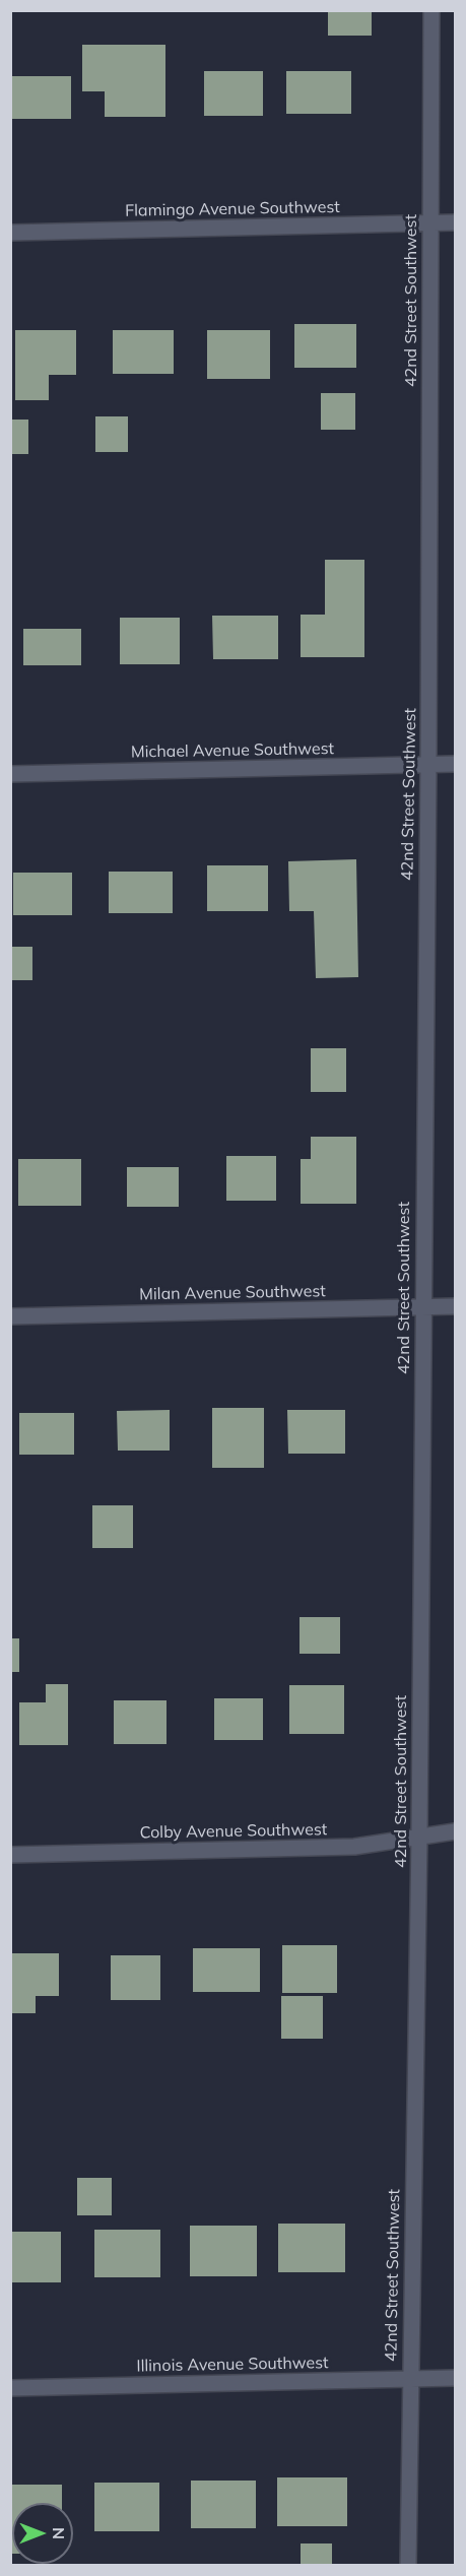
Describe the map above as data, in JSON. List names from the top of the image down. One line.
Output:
{"streets":{"street":["Flamingo Avenue Southwest","42nd Street Southwest","Michael Avenue Southwest","Milan Avenue Southwest","Colby Avenue Southwest","Illinois Avenue Southwest"]},"crossings":[["Flamingo Avenue Southwest","42nd Street Southwest"],["42nd Street Southwest","Michael Avenue Southwest"],["42nd Street Southwest","Milan Avenue Southwest"],["42nd Street Southwest","Colby Avenue Southwest"],["42nd Street Southwest","Illinois Avenue Southwest"]],"north":"right"}
